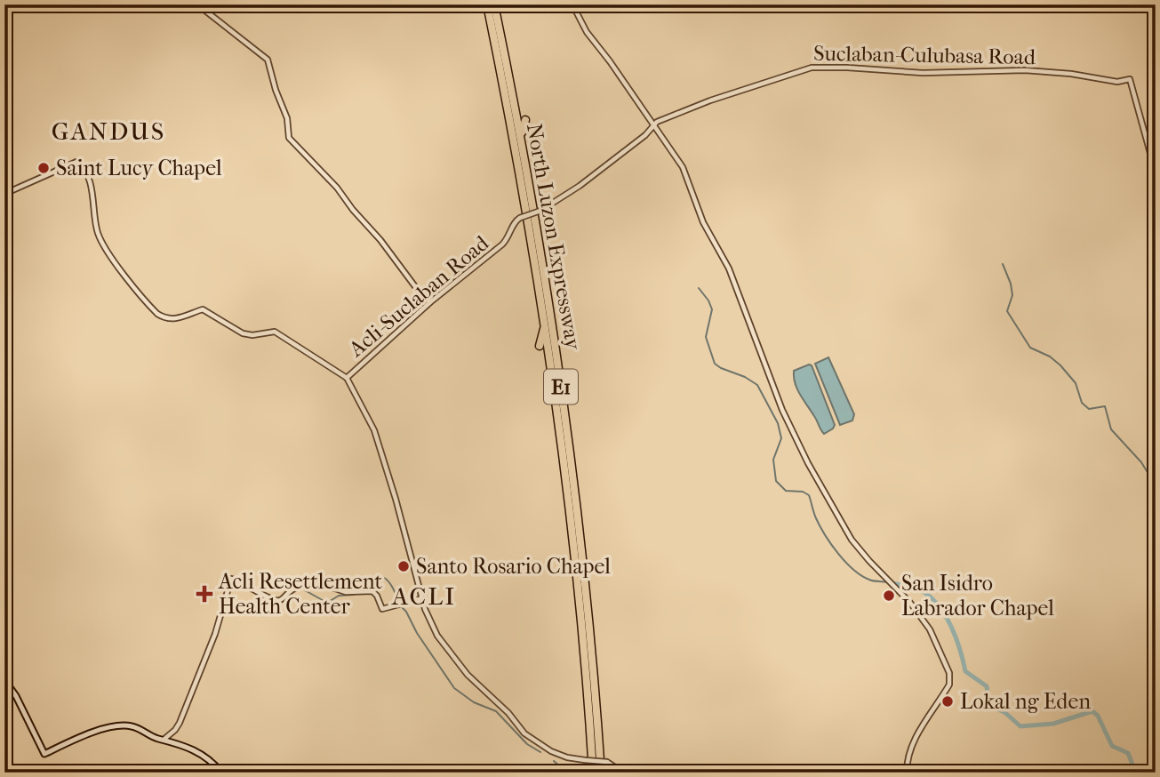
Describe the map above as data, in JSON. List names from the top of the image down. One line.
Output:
{"streets":{"highway":["North Luzon Expressway","E1"],"street":["Suclaban-Culubasa Road","Acli-Suclaban Road"]},"crossings":[["Suclaban-Culubasa Road","Acli-Suclaban Road"]],"districts":["GANDUS","ACLI"],"places":{"other":["Saint Lucy Chapel","Santo Rosario Chapel","San Isidro Labrador Chapel","Lokal ng Eden"],"health":["Acli Resettlement Health Center"]}}
